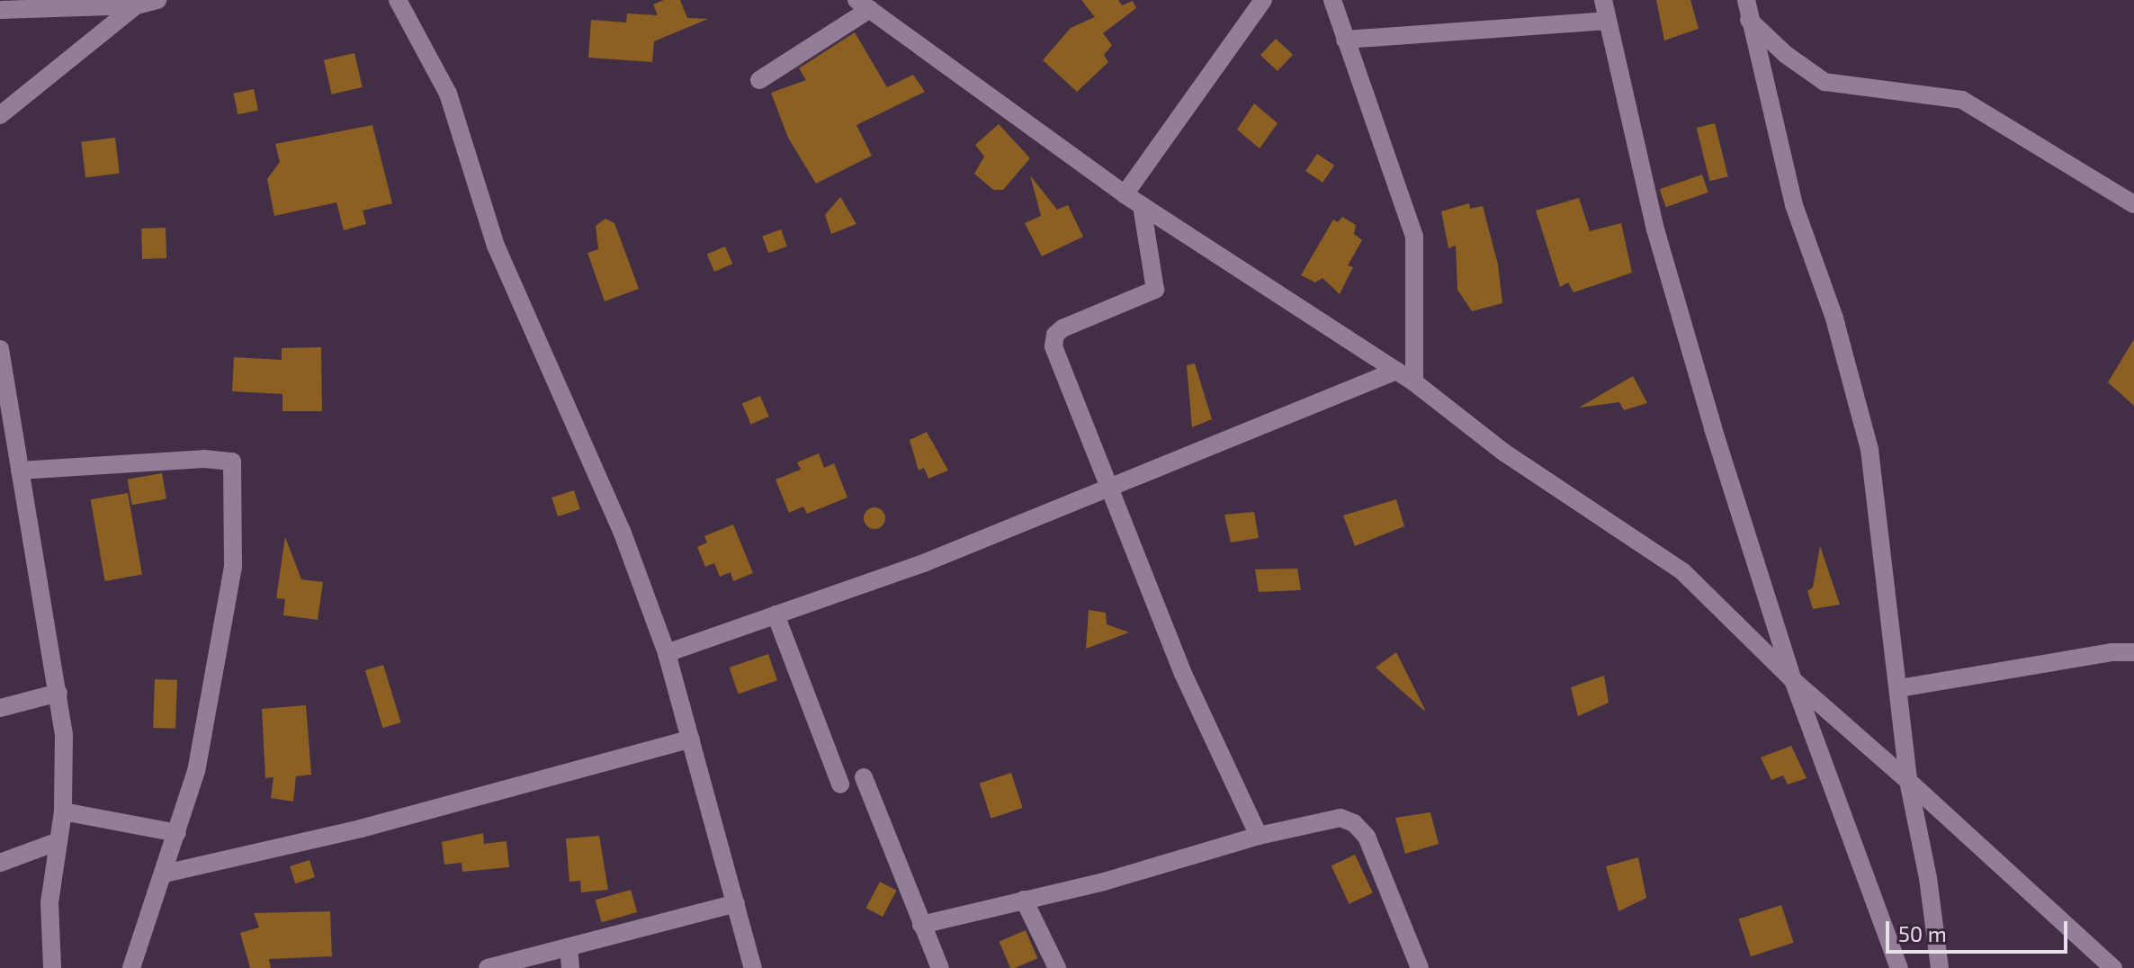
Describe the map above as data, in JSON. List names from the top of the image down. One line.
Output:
{"scale_bar":"50 m"}
